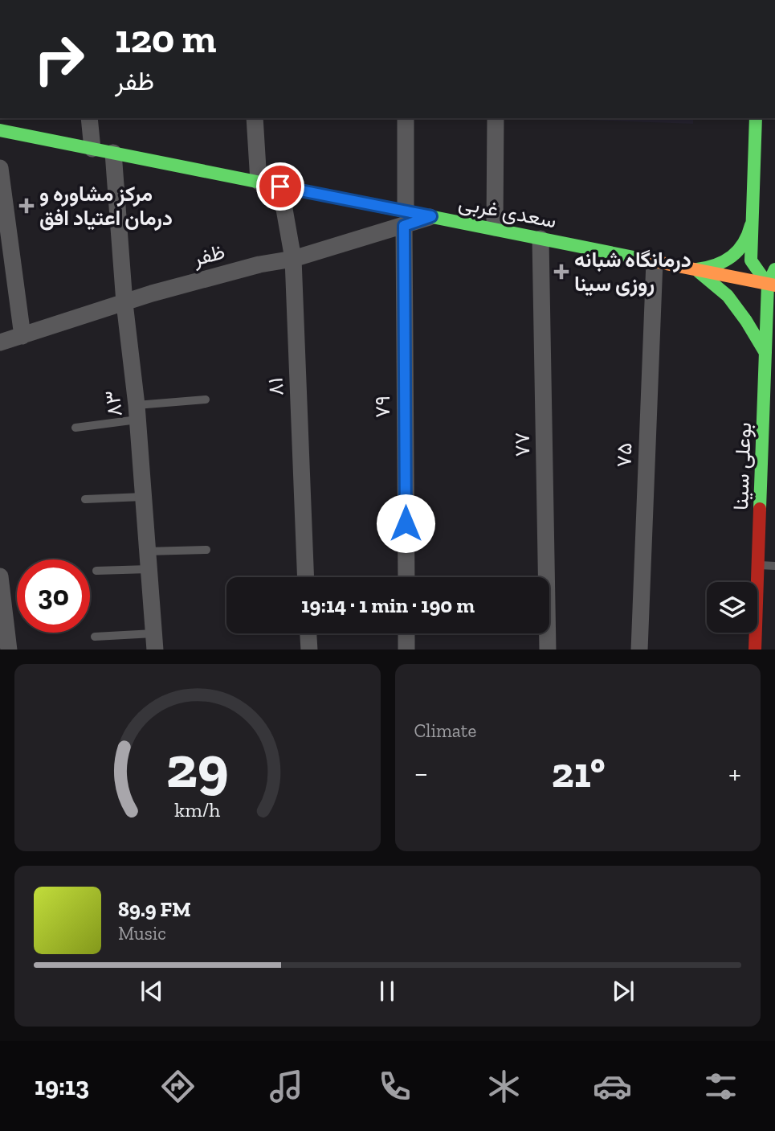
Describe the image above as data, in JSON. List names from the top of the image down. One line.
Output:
{"streets":{"main road":["سعدی غربی","بوعلی سینا"],"street":["ظفر","۸۱","۸۳","۷۹","۷۷","۷۵"]},"crossings":[["سعدی غربی","ظفر"],["سعدی غربی","۷۷"],["سعدی غربی","۷۵"],["سعدی غربی","بوعلی سینا"],["ظفر","۸۱"],["ظفر","۸۳"],["ظفر","۷۹"]],"places":{"health":["مرکز مشاوره و درمان اعتیاد افق","درمانگاه شبانه روزی سینا"]},"page":{"turn":["120 m","ظفر"],"limit":"30","trip":"19:14 · 1 min · 190 m","tile":"Climate","heat":["−","21°","+"],"song":["89.9 FM","Music"],"tabs":"19:13","gauge":["29","km/h"]}}
